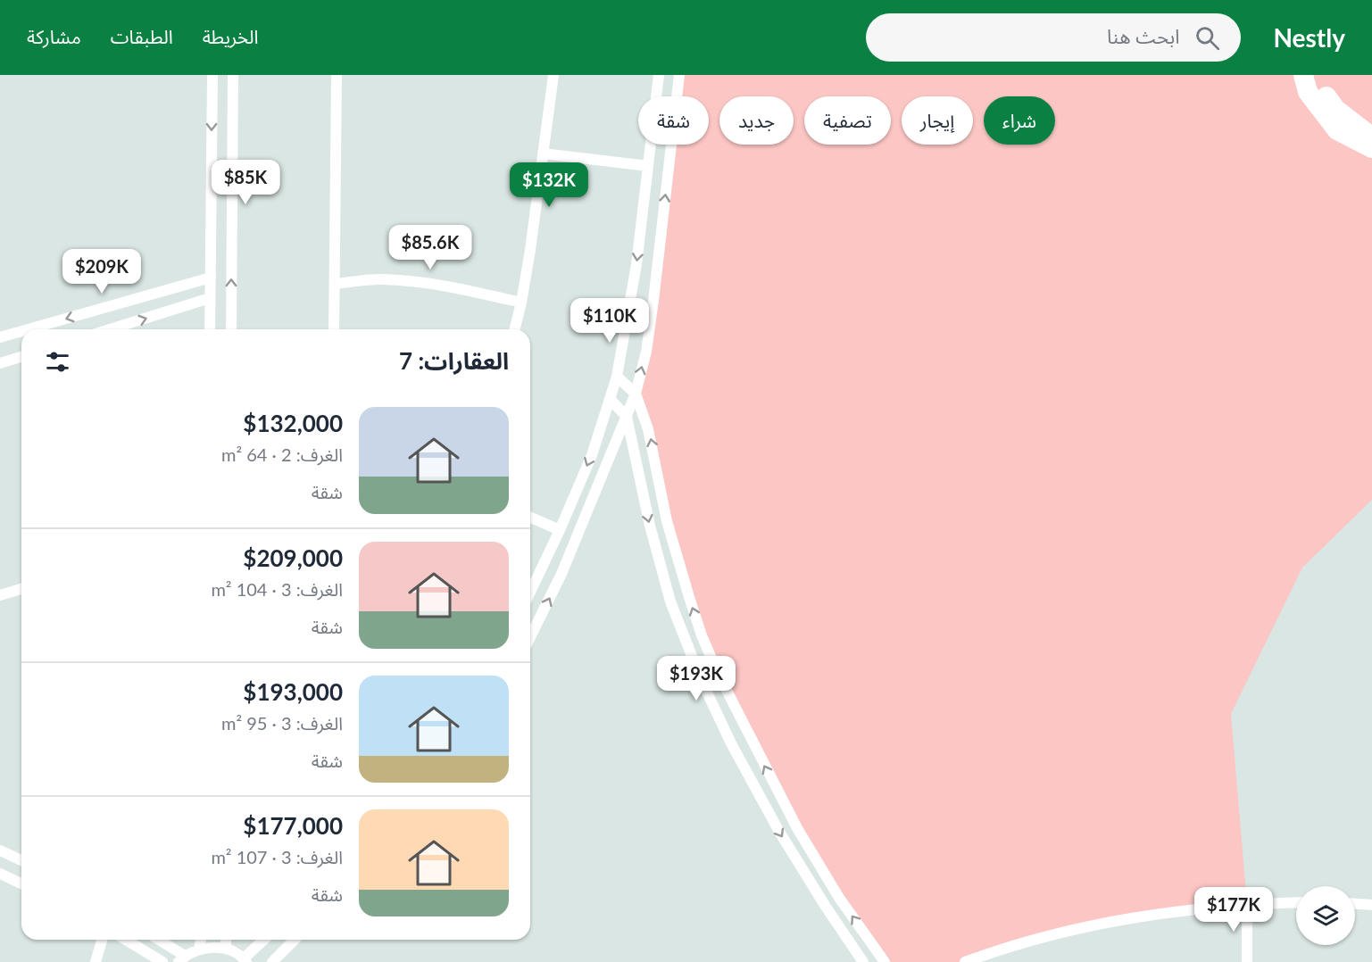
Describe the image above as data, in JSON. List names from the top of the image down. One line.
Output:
{"page":{"header":"Nestly","search":"ابحث هنا","nav":["الخريطة","الطبقات","مشاركة"],"chip":["شراء","إيجار","تصفية","جديد","شقة"],"price":["$85K","$132K","$85.6K","$209K","$110K","$193K","$177K"],"heading":"العقارات: 7","list":[{"name":"$132,000","note":"الغرف: 2 · 64 m² · شقة"},{"name":"$209,000","note":"الغرف: 3 · 104 m² · شقة"},{"name":"$193,000","note":"الغرف: 3 · 95 m² · شقة"},{"name":"$177,000","note":"الغرف: 3 · 107 m² · شقة"}]}}
